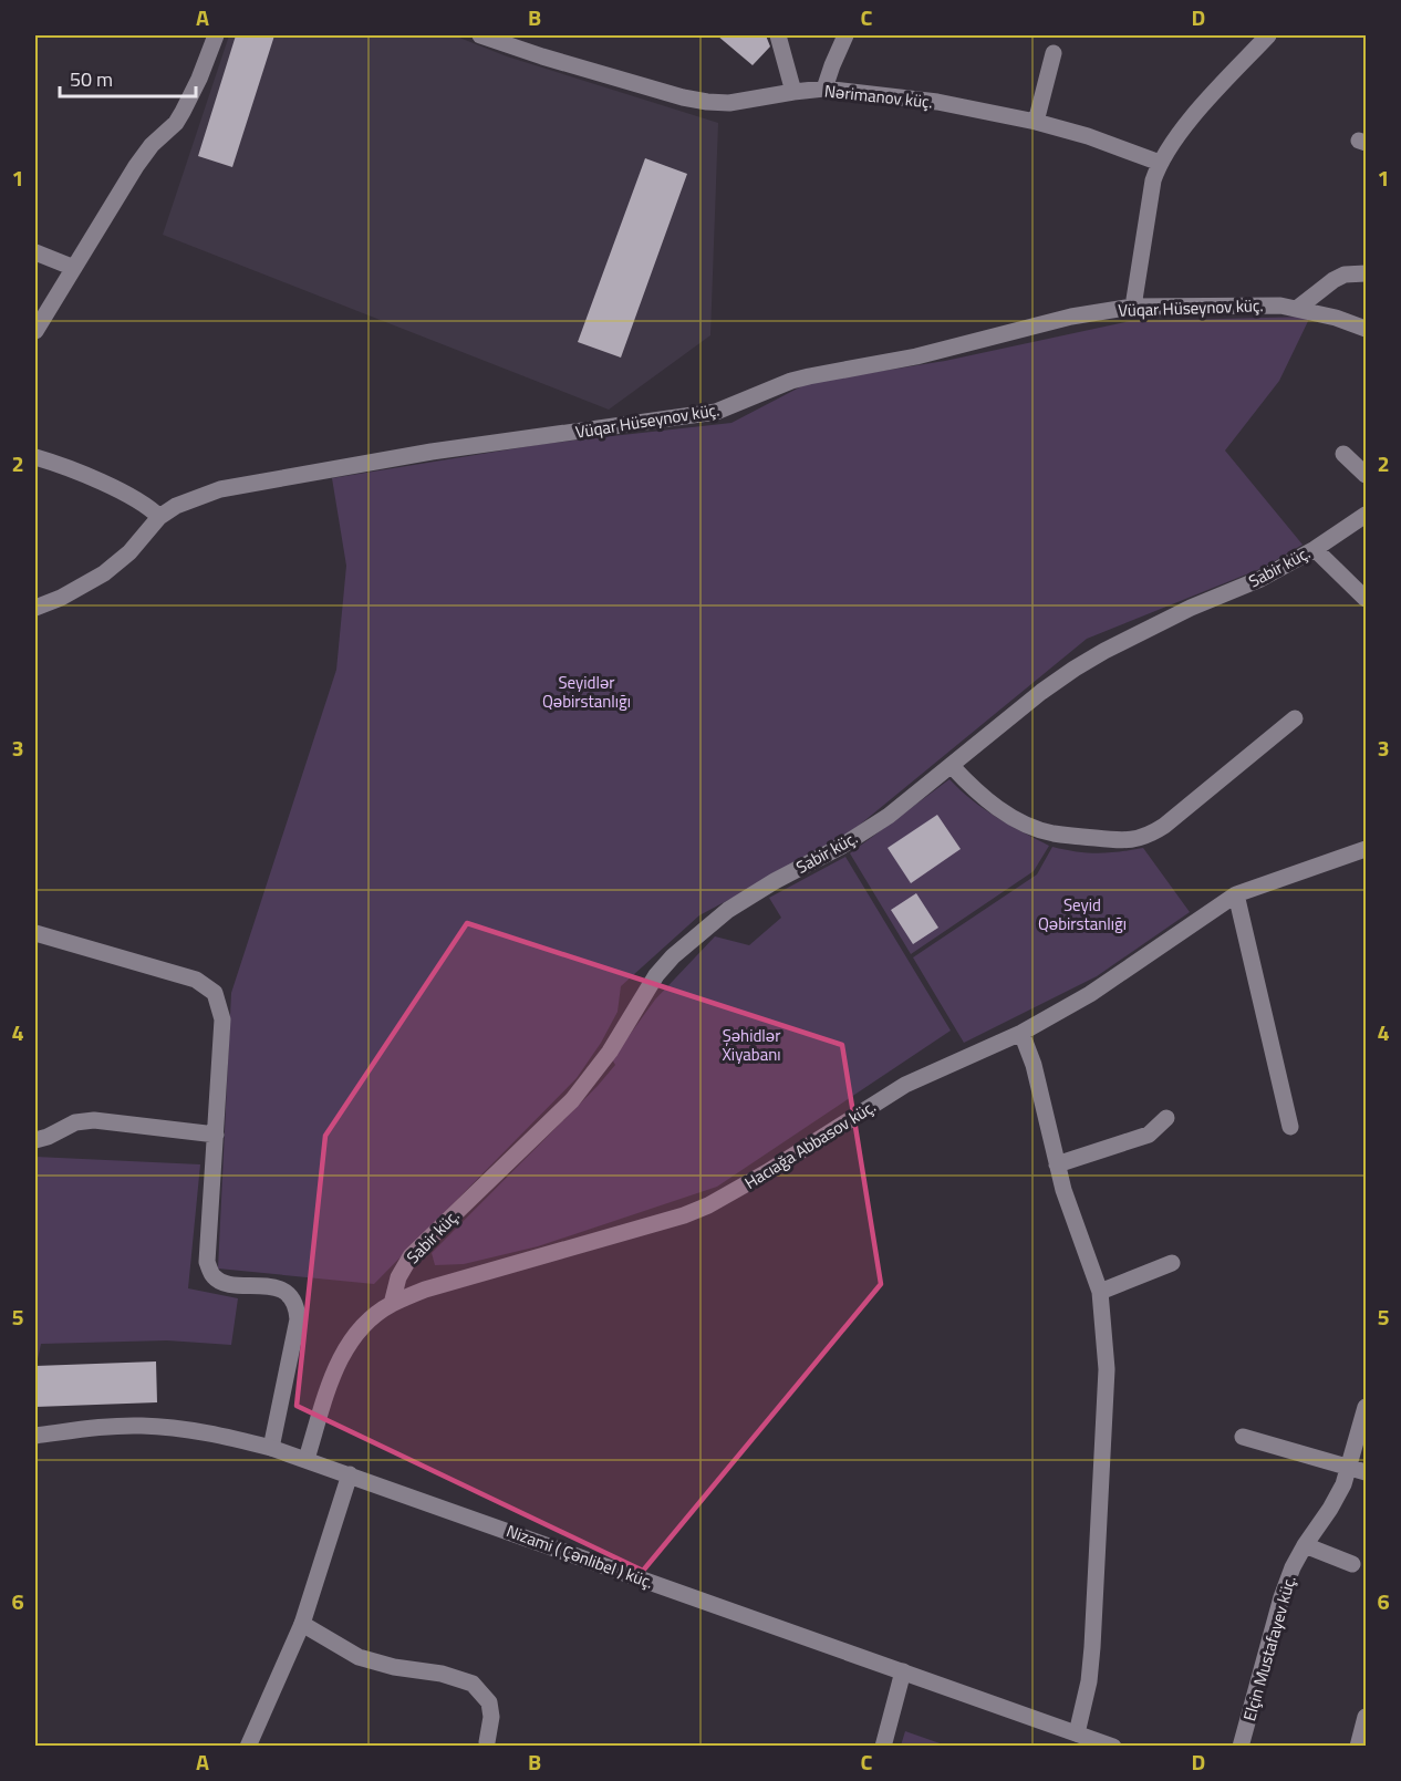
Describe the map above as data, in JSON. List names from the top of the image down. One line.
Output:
{"streets":{"street":["Nərimanov küç.","Vüqar Hüseynov küç.","Sabir küç.","Hacıağa Abbasov küç.","Nizami ( Çənlibel ) küç.","Elçin Mustafayev küç."]},"crossings":[["Sabir küç.","Hacıağa Abbasov küç."],["Hacıağa Abbasov küç.","Nizami ( Çənlibel ) küç."]],"parks":["Seyidlər Qəbirstanlığı","Seyid Qəbirstanlığı","Şəhidlər Xiyabanı"],"scale_bar":"50 m","grid":{"columns":["A","B","C","D"],"rows":["1","2","3","4","5","6"]}}
